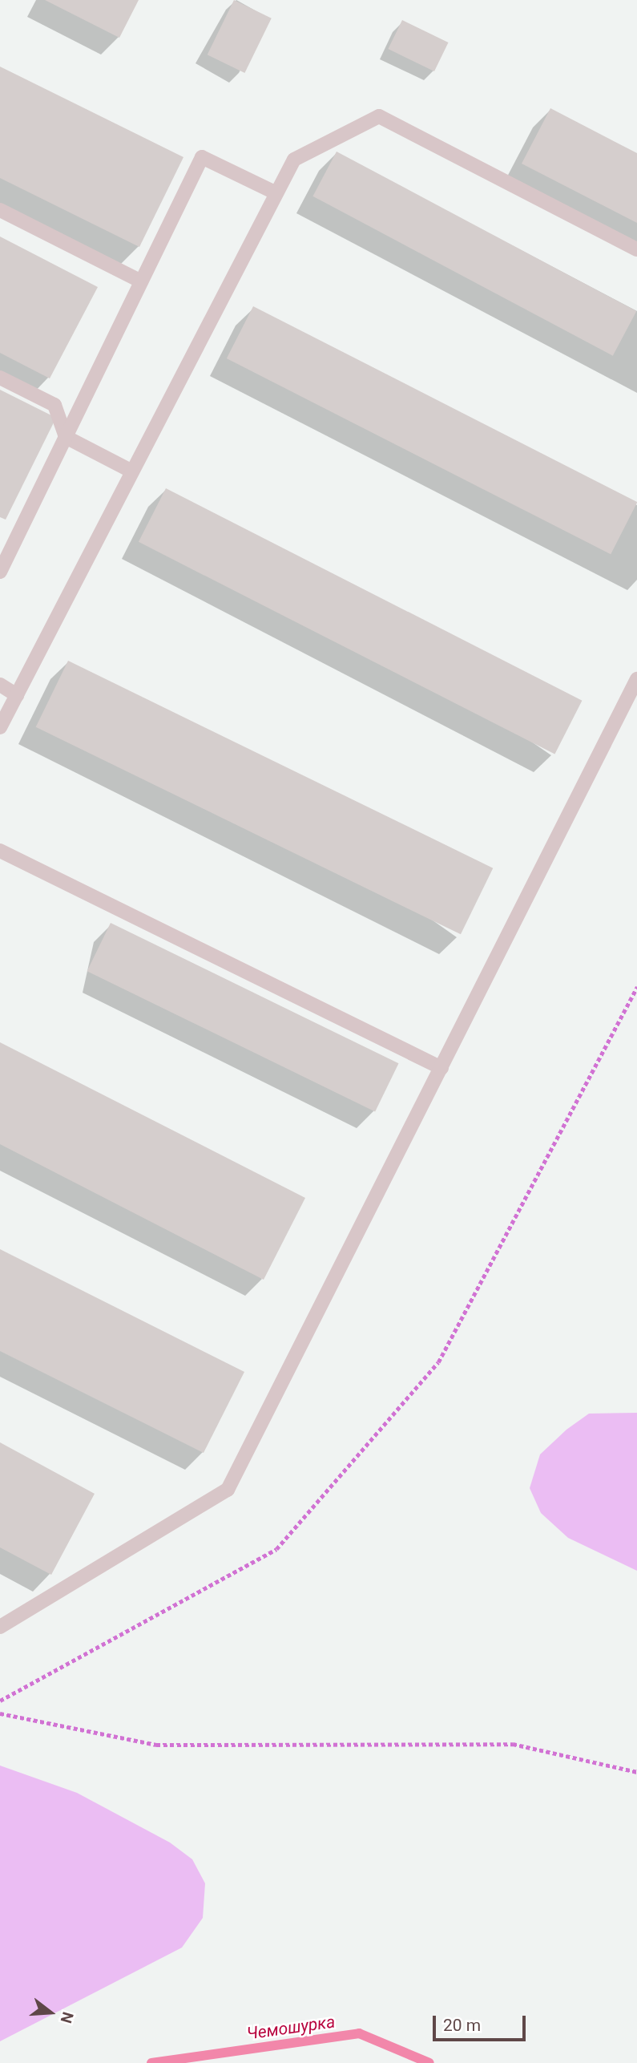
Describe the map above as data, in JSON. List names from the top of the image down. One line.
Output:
{"water":["Чемошурка"],"scale_bar":"20 m","north":"right"}
